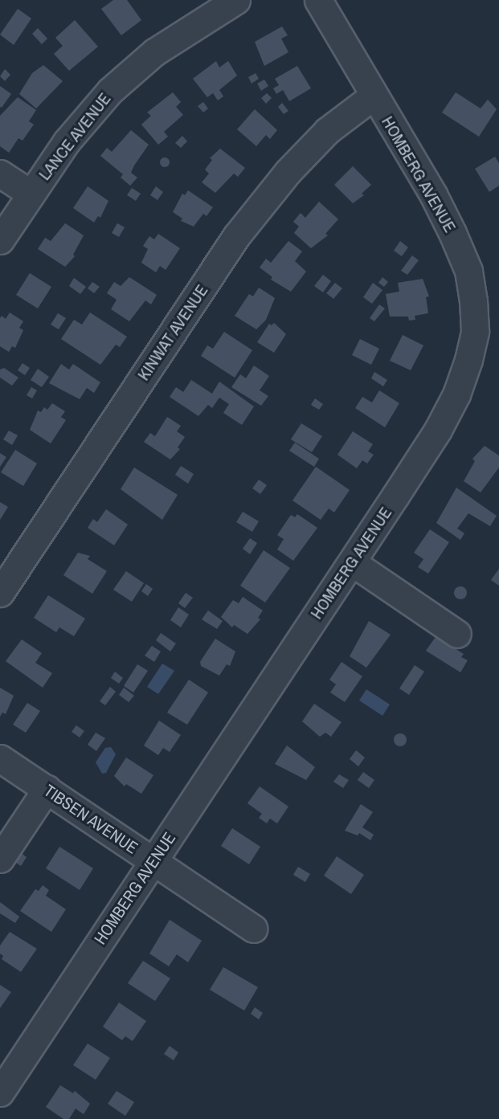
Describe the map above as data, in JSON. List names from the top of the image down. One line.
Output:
{"streets":{"street":["LANCE AVENUE","HOMBERG AVENUE","KINWAT AVENUE","TIBSEN AVENUE"]},"crossings":[["HOMBERG AVENUE","KINWAT AVENUE"],["HOMBERG AVENUE","TIBSEN AVENUE"]]}
